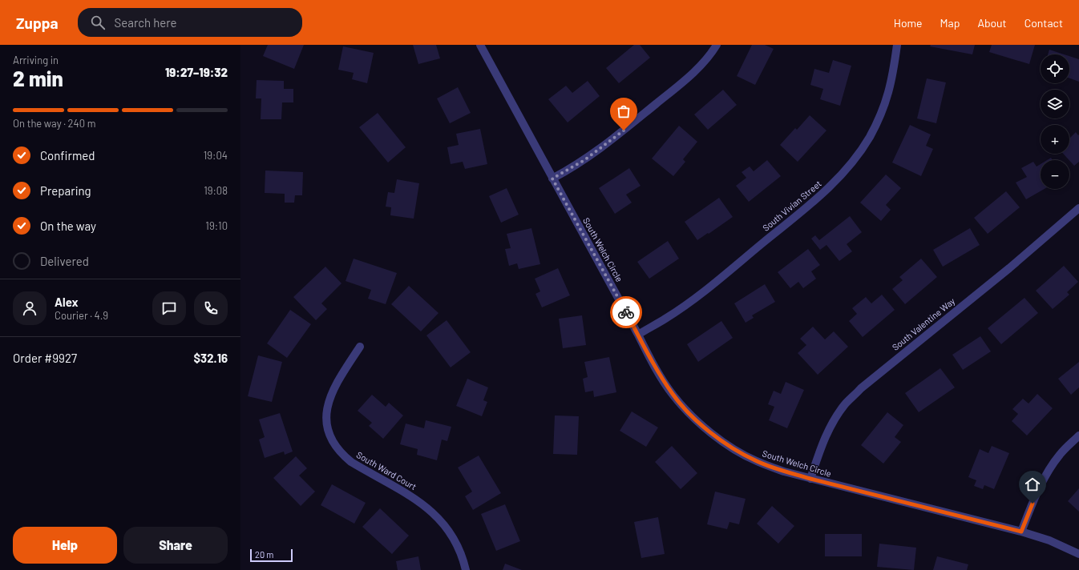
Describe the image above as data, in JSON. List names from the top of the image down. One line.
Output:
{"streets":{"street":["South Vivian Street","South Welch Circle","South Valentine Way","South Ward Court"]},"crossings":[["South Vivian Street","South Welch Circle"],["South Welch Circle","South Valentine Way"]],"scale_bar":"20 m","page":{"header":"Zuppa","search":"Search here","nav":["Home","Map","About","Contact"],"heading":["2 min","Arriving in","19:27–19:32"],"panel":["Alex","Courier · 4.9","Order #9927","$32.16"],"map_buttons":["+","−"],"bar":"On the way · 240 m","list":[["Confirmed","19:04"],["Preparing","19:08"],["On the way","19:10"],"Delivered"],"buttons":["Help","Share"],"scale":"20 m"}}
